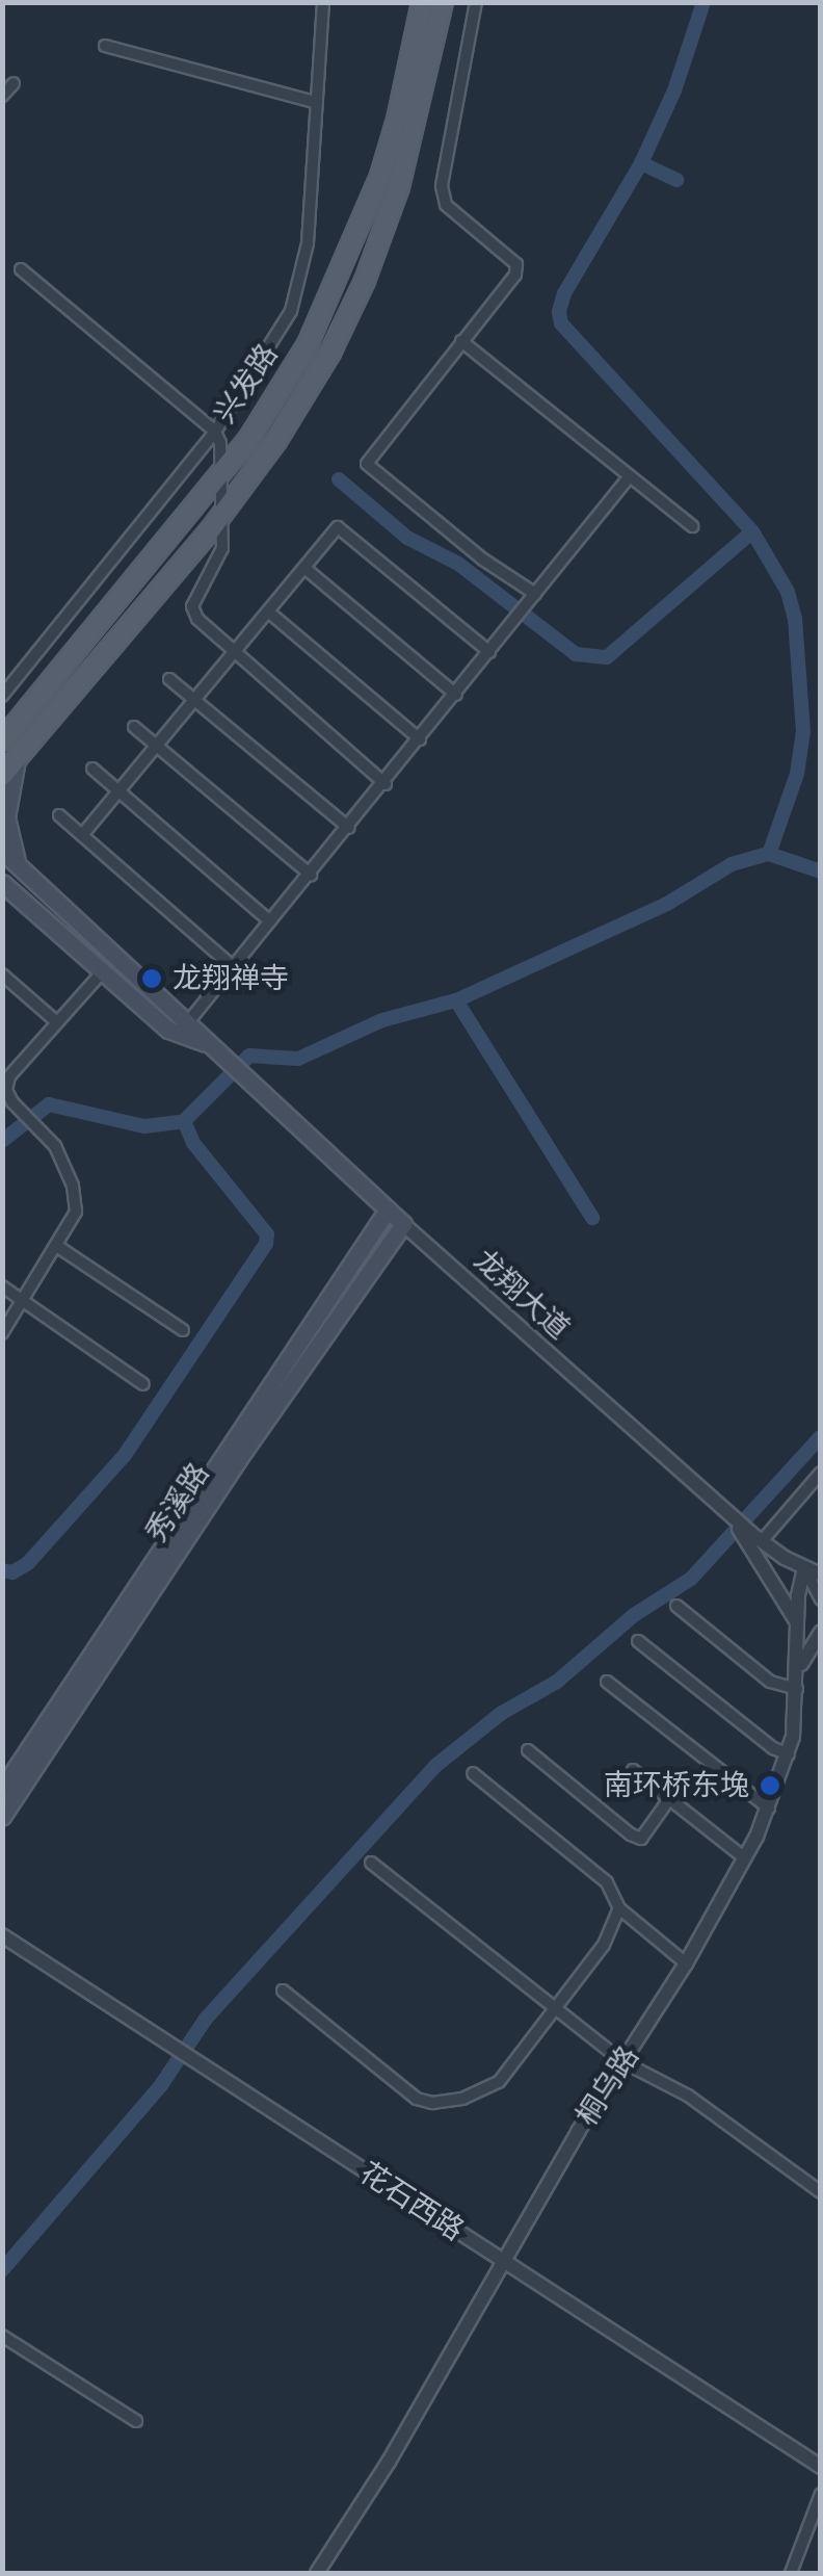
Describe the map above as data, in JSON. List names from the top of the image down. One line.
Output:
{"streets":{"main road":["龙翔大道","秀溪路"],"street":["兴发路","桐乌路","花石西路"]},"crossings":[["龙翔大道","秀溪路"],["龙翔大道","桐乌路"],["桐乌路","花石西路"]],"places":["龙翔禅寺","南环桥东堍"]}
